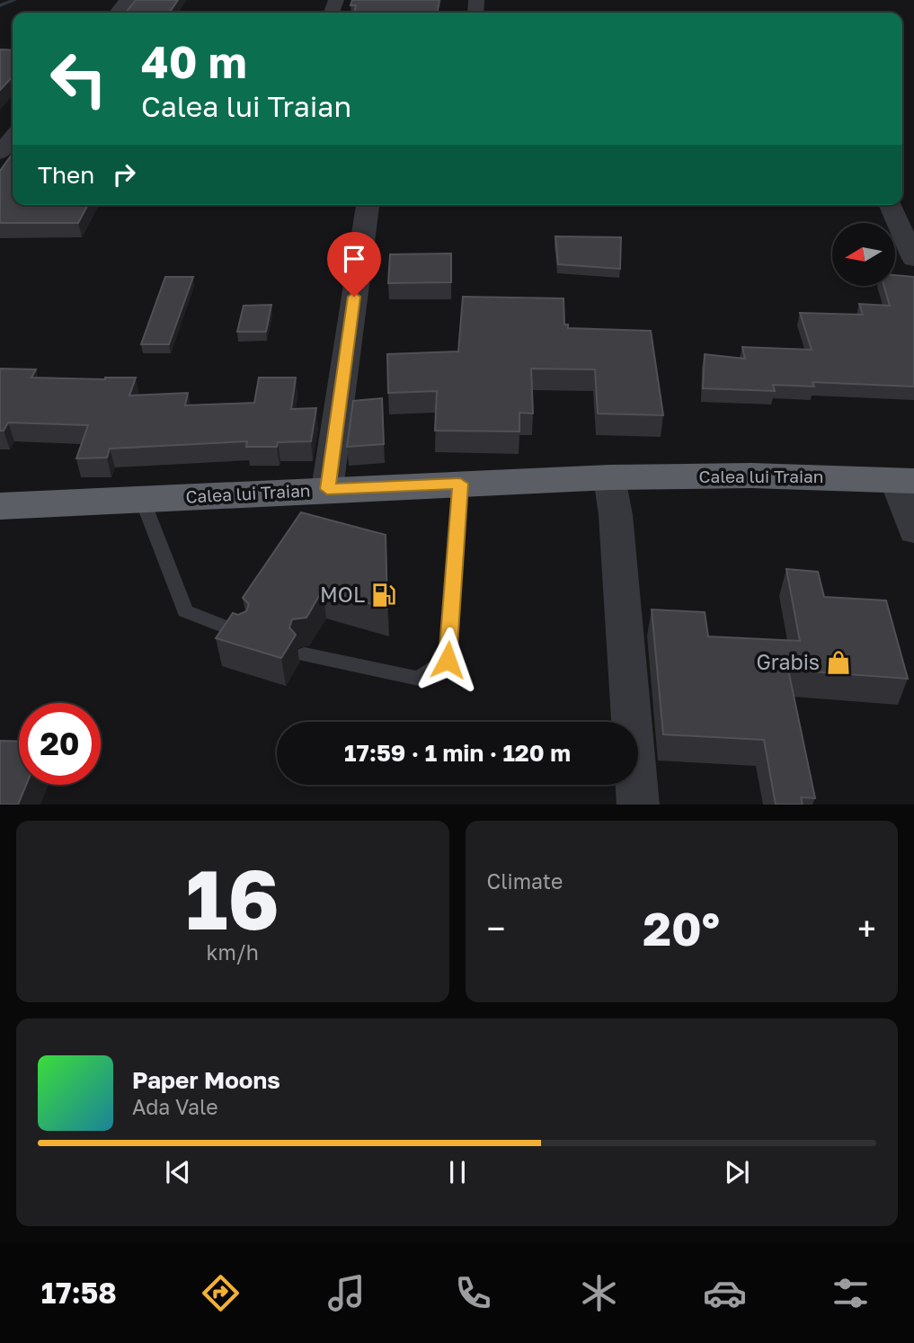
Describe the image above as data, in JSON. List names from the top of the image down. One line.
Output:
{"streets":{"highway":["Calea lui Traian"]},"places":{"fuel station":["MOL"],"shop":["Grabis"]},"north":"left","page":{"turn":["40 m","Calea lui Traian"],"then":"Then","limit":"20","trip":"17:59 · 1 min · 120 m","tile":[["16","km/h"],"Climate"],"heat":["−","20°","+"],"song":["Paper Moons","Ada Vale"],"tabs":"17:58"}}
